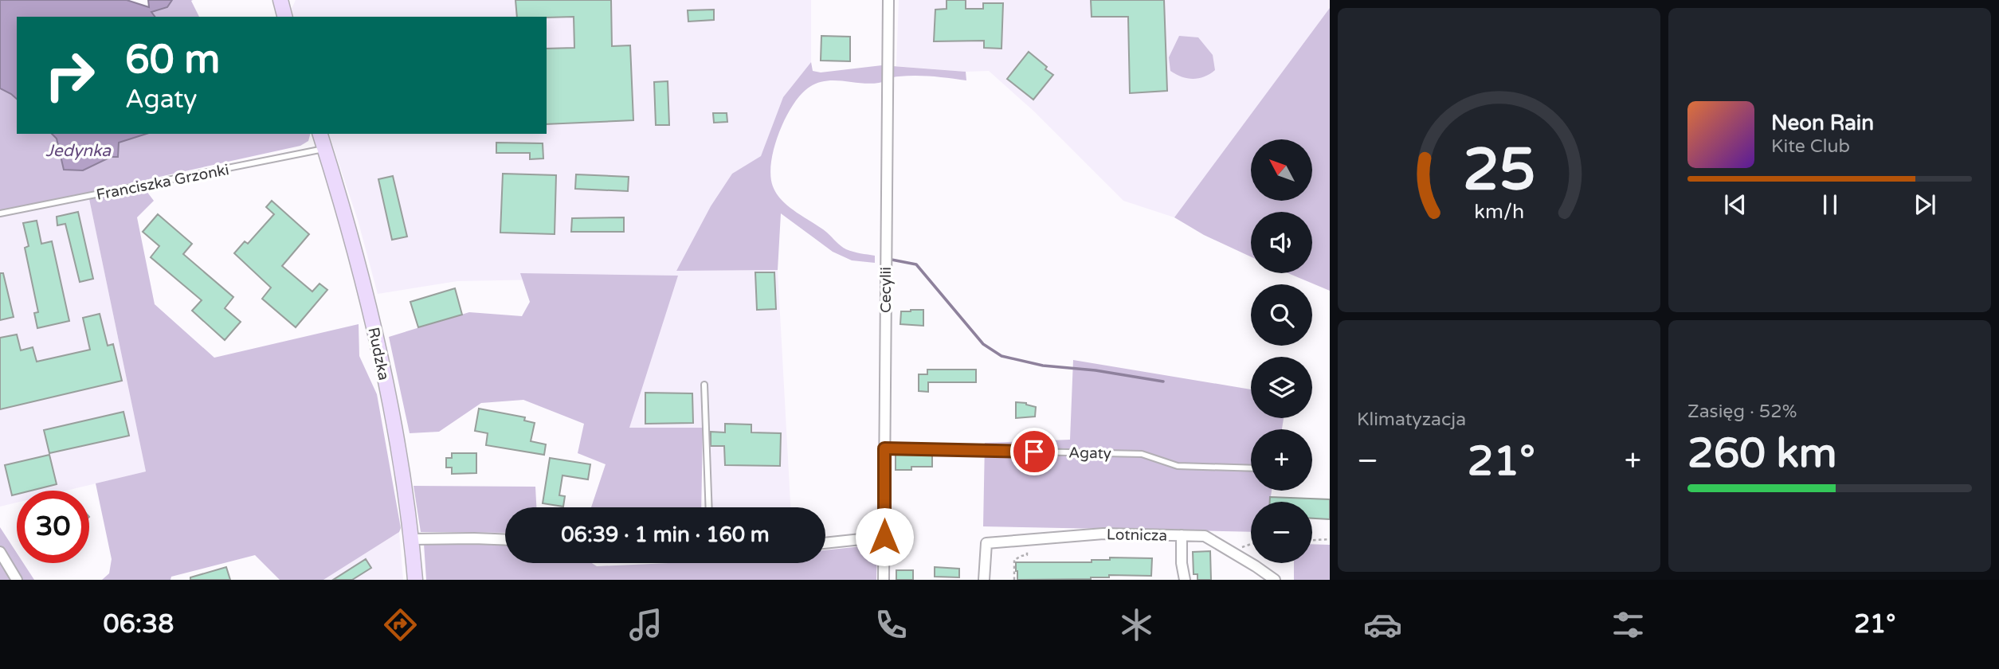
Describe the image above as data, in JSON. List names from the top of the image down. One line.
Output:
{"streets":{"street":["Cecylii","Rudzka","Lotnicza"],"lane":["Franciszka Grzonki","Agaty"]},"crossings":[["Franciszka Grzonki","Rudzka"],["Cecylii","Agaty"]],"water":["Jedynka"],"north":"top left","page":{"turn":["60 m","Agaty"],"song":["Neon Rain","Kite Club"],"map_buttons":["+","−"],"tile":["Klimatyzacja",["Zasięg · 52%","260 km"]],"heat":["−","21°","+"],"limit":"30","trip":"06:39 · 1 min · 160 m","tabs":["06:38","21°"],"gauge":["25","km/h"]}}
